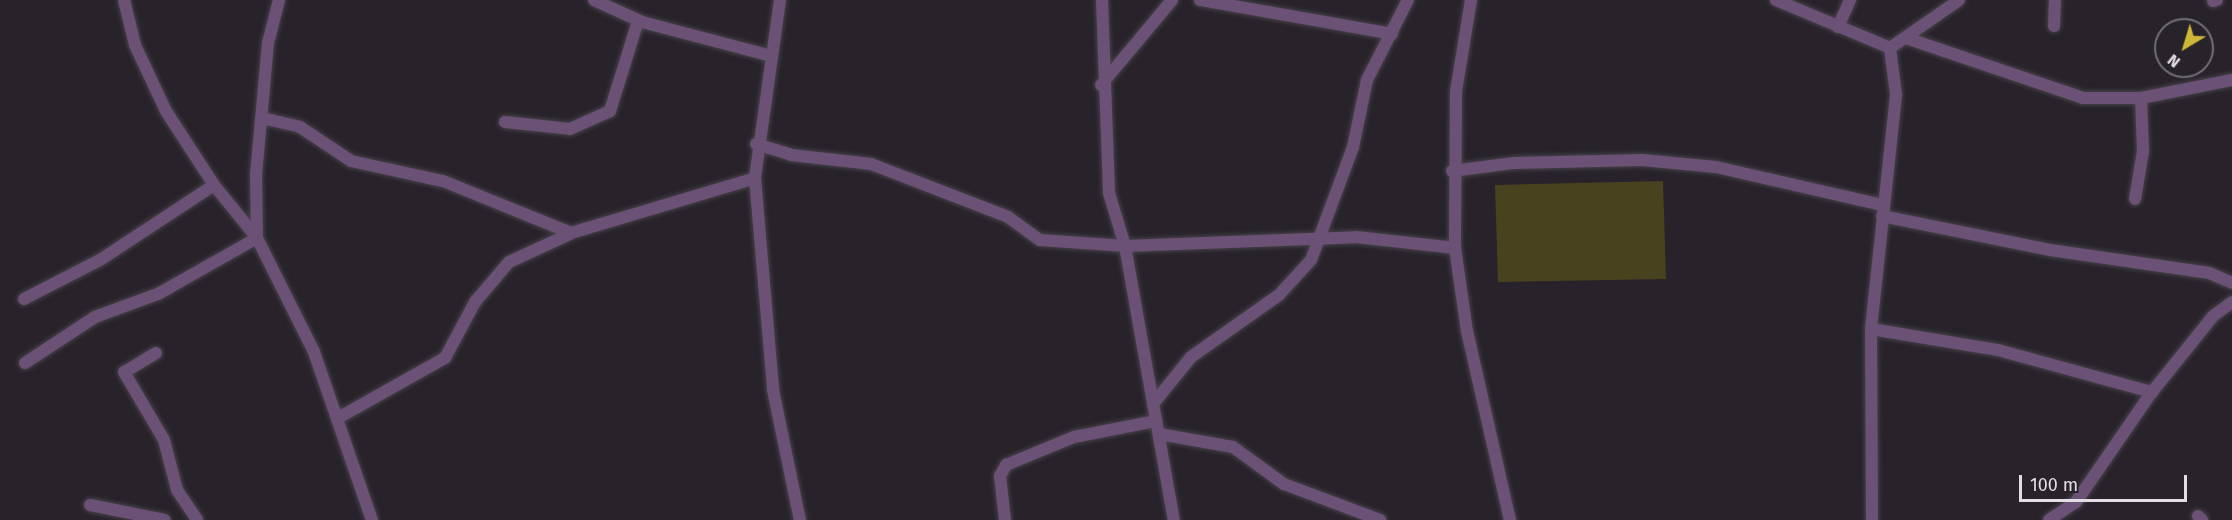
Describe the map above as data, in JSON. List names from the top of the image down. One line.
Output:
{"scale_bar":"100 m","north":"bottom left"}
